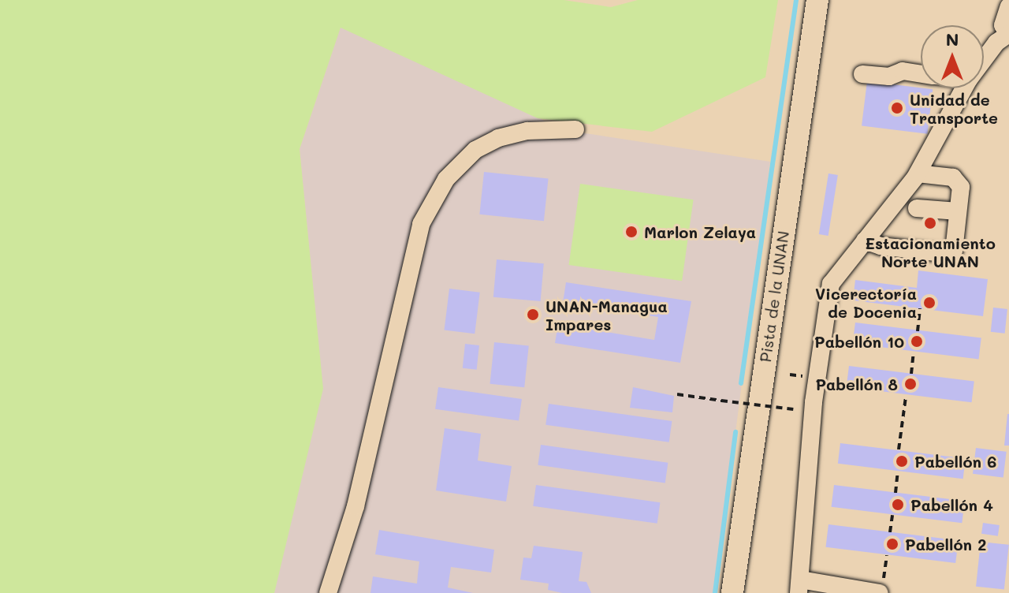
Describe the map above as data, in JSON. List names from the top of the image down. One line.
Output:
{"streets":{"main road":["Pista de la UNAN"]},"places":["Unidad de Transporte","Estacionamiento Norte UNAN","Marlon Zelaya","Vicerectoría de Docenia","UNAN-Managua Impares","Pabellón 10","Pabellón 8","Pabellón 6","Pabellón 4","Pabellón 2"],"north":"top"}
